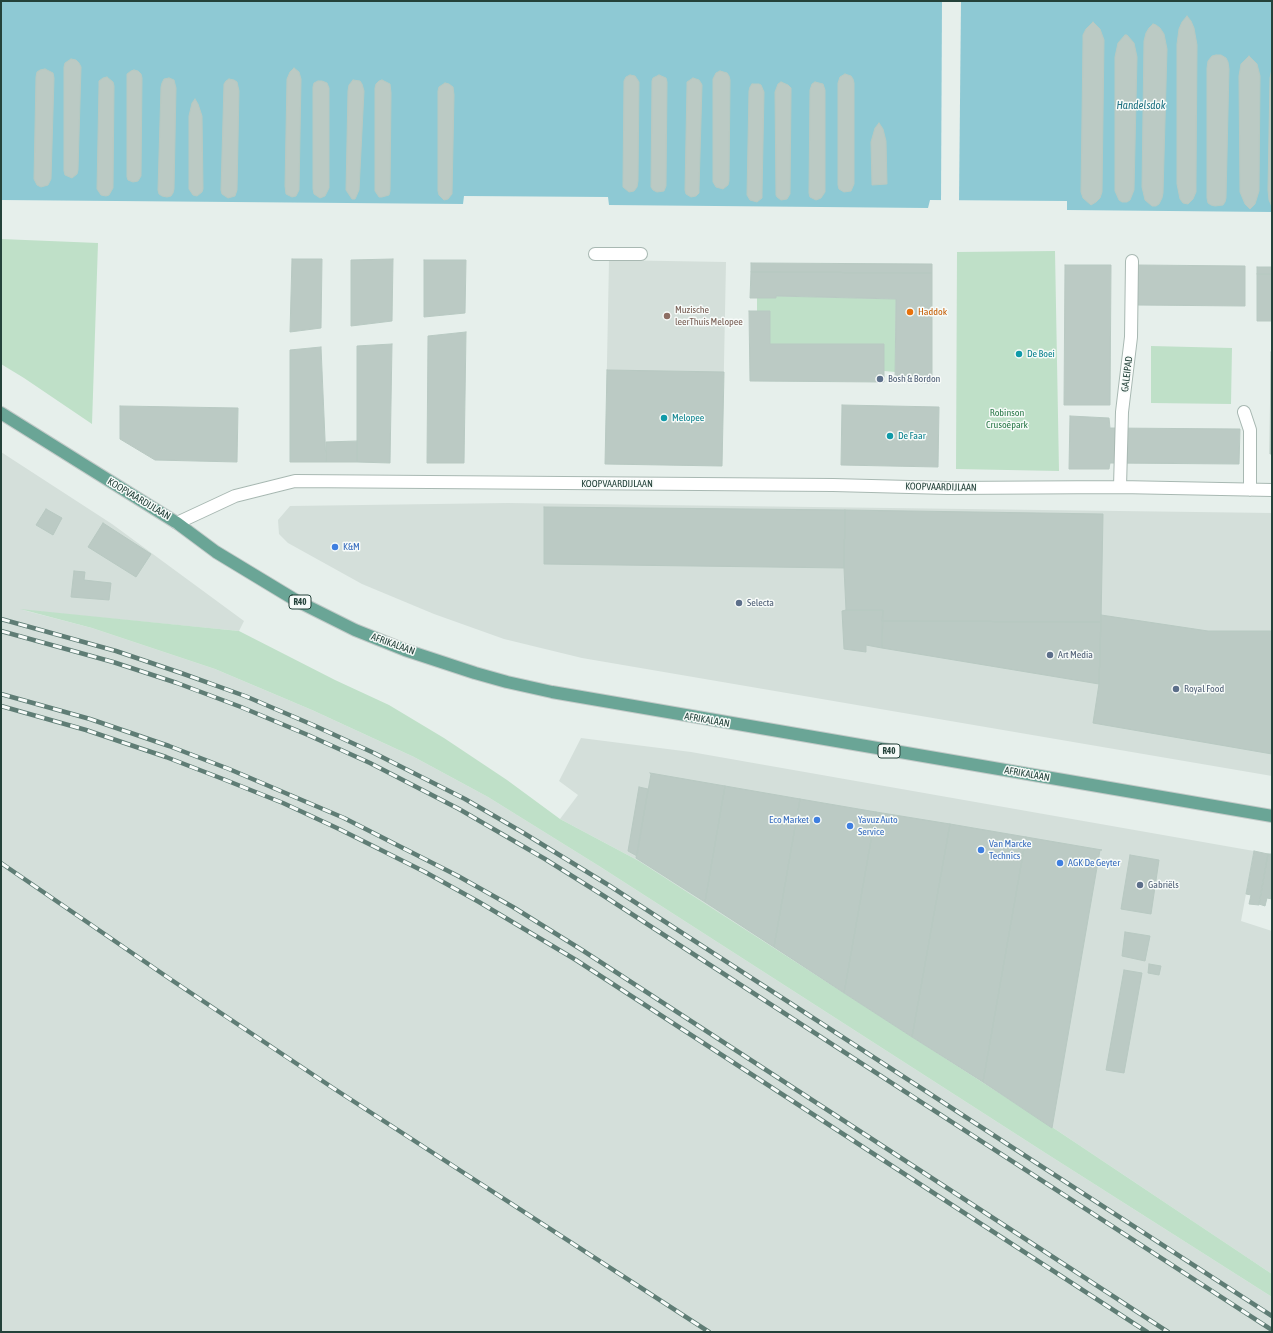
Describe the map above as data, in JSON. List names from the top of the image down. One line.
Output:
{"streets":{"main road":["KOOPVAARDIJLAAN","R40","AFRIKALAAN"],"street":["GALEIPAD"]},"crossings":[["GALEIPAD","KOOPVAARDIJLAAN"],["KOOPVAARDIJLAAN","AFRIKALAAN"]],"water":["Handelsdok"],"parks":["Robinson Crusoëpark"],"places":["Haddok","Muzische leerThuis Melopee","De Boei","Bosh & Bordon","Melopee","De Faar","K&M","Selecta","Art Media","Royal Food","Eco Market","Yavuz Auto Service","Van Marcke Technics","AGK De Geyter","Gabriëls"]}
